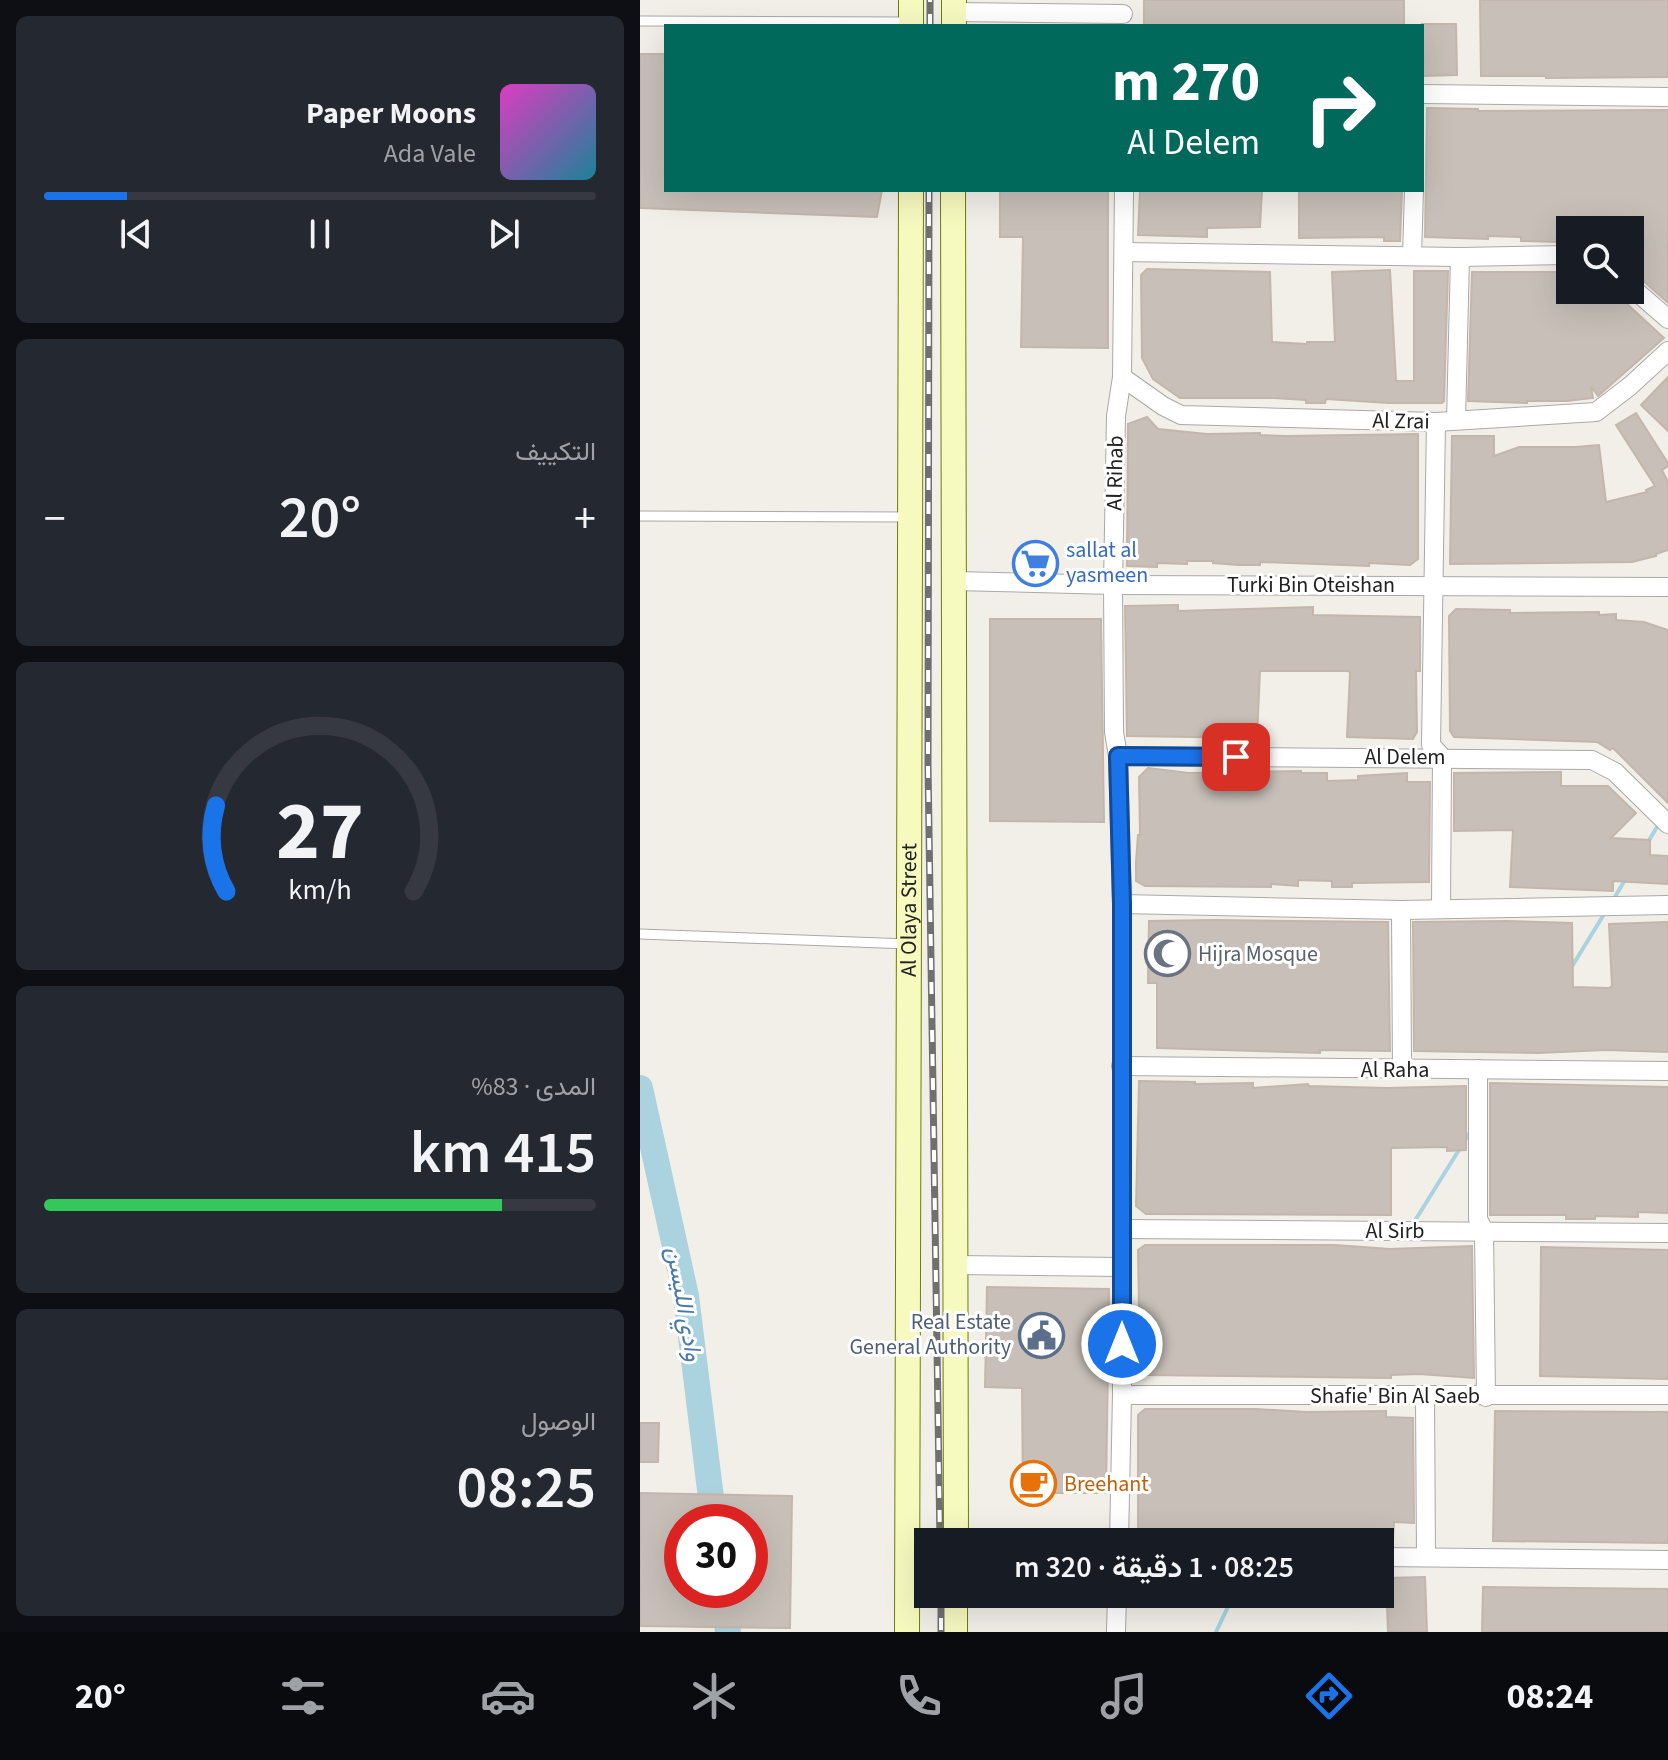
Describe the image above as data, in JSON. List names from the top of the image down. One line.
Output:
{"streets":{"main road":["Al Olaya Street"],"street":["Al Zrai","Al Rihab","Turki Bin Oteishan","Al Delem","Al Raha","Al Sirb","Shafie' Bin Al Saeb"]},"crossings":[["Al Zrai","Al Rihab"],["Al Rihab","Turki Bin Oteishan"],["Al Rihab","Al Delem"],["Al Rihab","Al Raha"],["Al Rihab","Al Sirb"],["Al Rihab","Shafie' Bin Al Saeb"],["Turki Bin Oteishan","Al Olaya Street"]],"water":["وادي الليسن"],"places":{"supermarket":["sallat al yasmeen"],"mosque":["Hijra Mosque"],"public building":["Real Estate General Authority"],"cafe":["Breehant"]},"page":{"turn":["270 m","Al Delem"],"song":["Paper Moons","Ada Vale"],"tile":["التكييف",["المدى · 83%","415 km"],["الوصول","08:25"]],"heat":["−","20°","+"],"limit":"30","trip":"08:25 · 1 دقيقة · 320 m","tabs":["08:24","20°"],"gauge":["27","km/h"]}}
